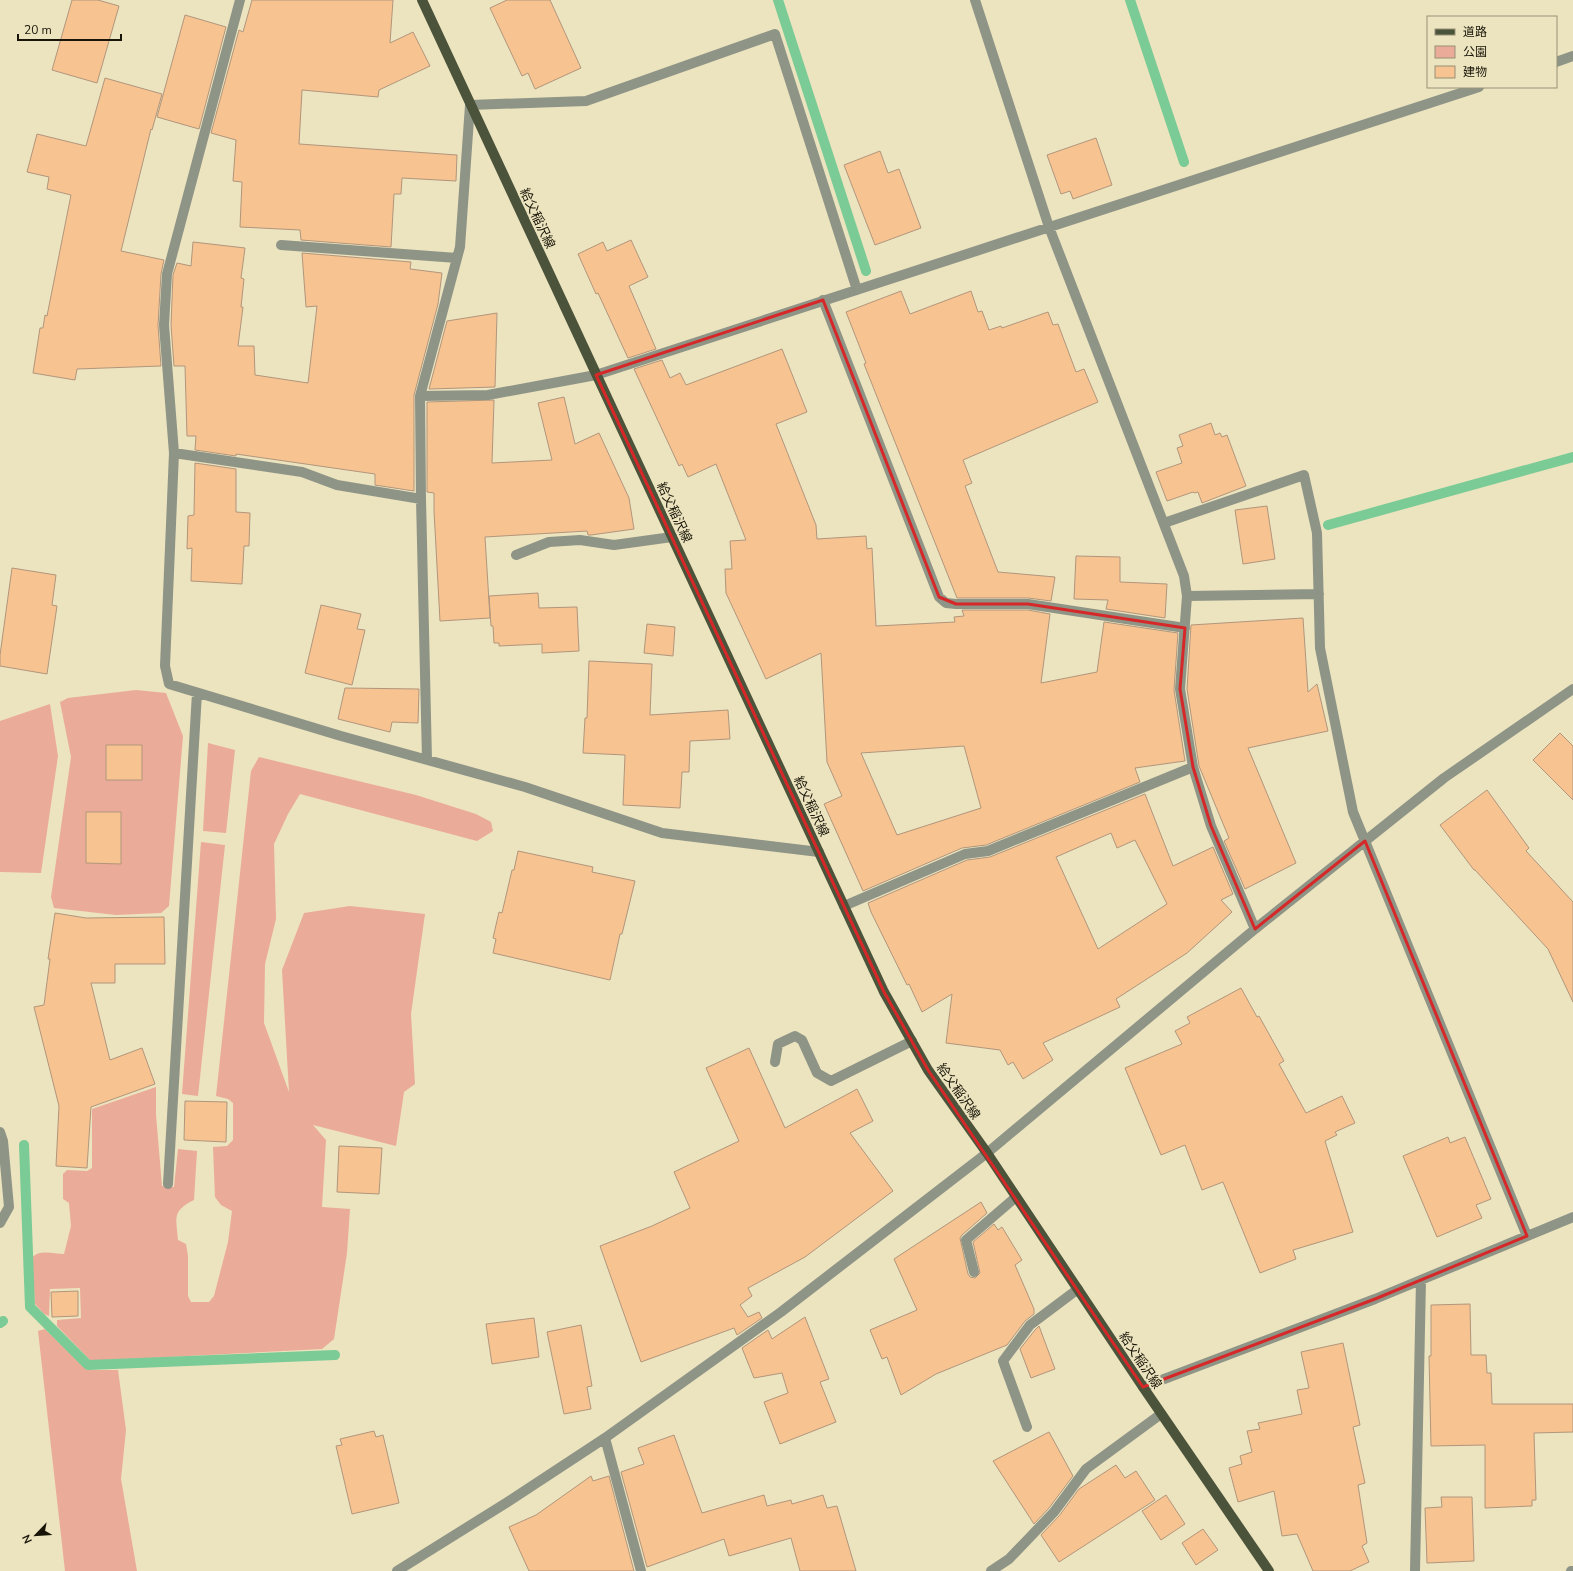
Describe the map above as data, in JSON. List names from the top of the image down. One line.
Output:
{"streets":{"main road":["給父稲沢線"]},"legend":["道路","公園","建物"],"scale_bar":"20 m","north":"bottom left"}
